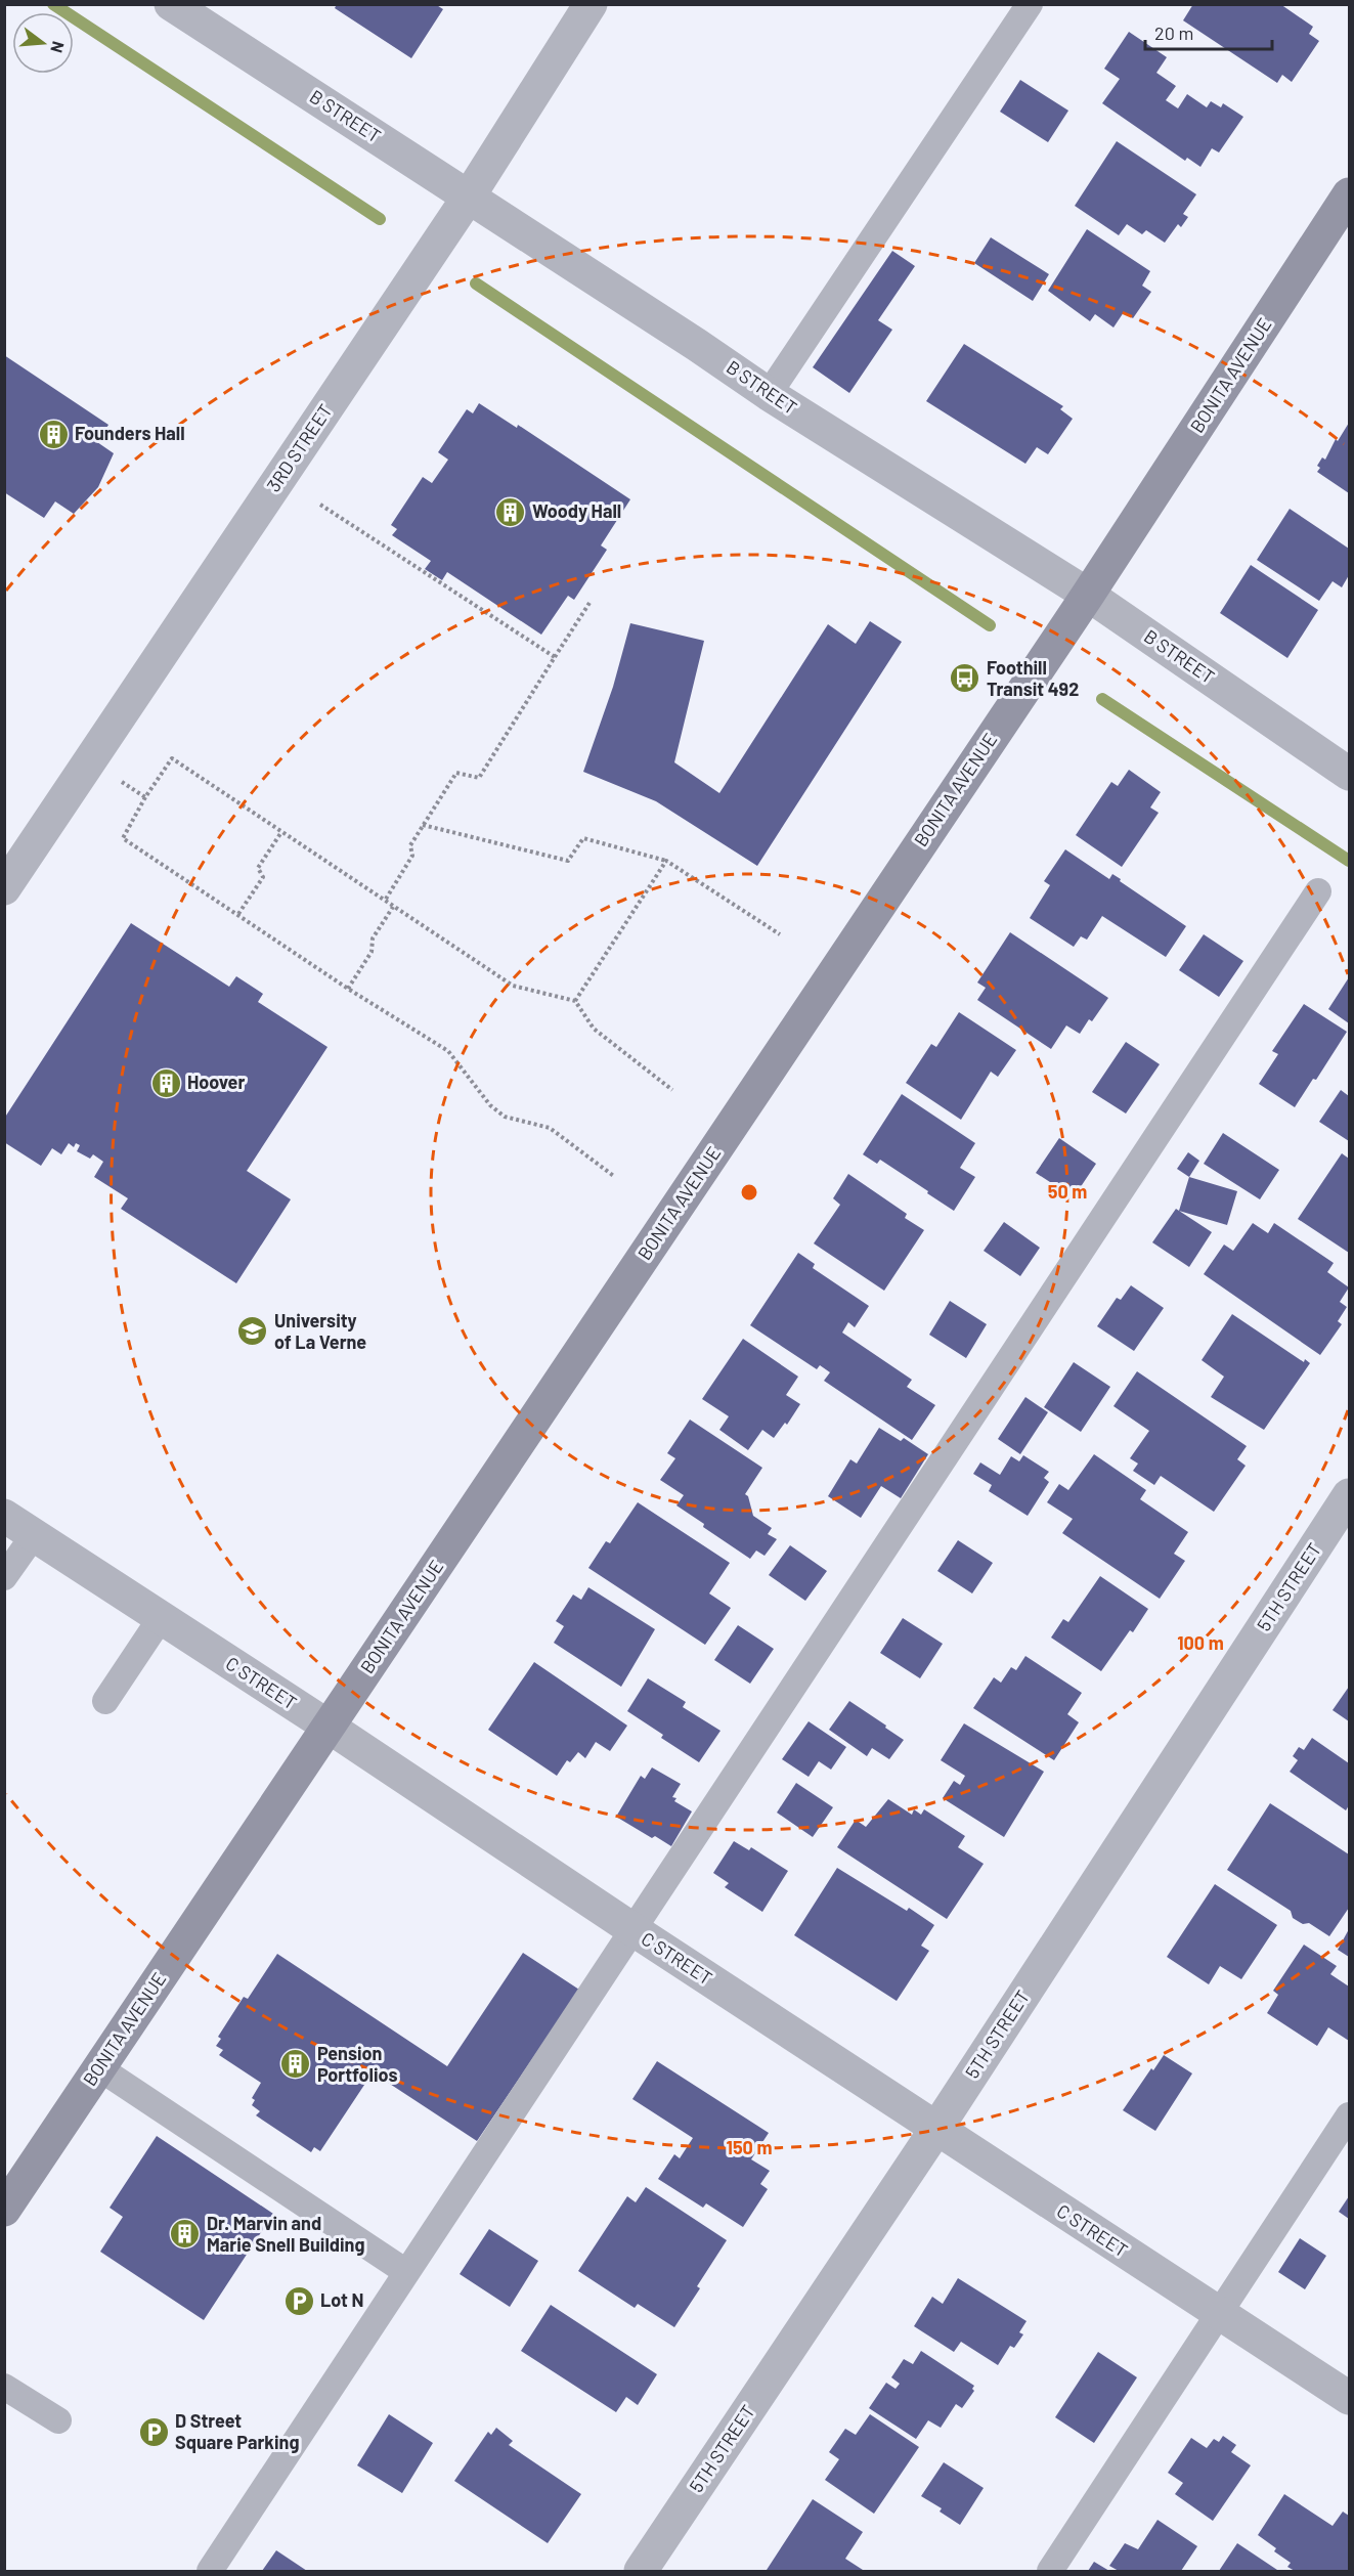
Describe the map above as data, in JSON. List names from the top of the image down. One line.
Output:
{"streets":{"main road":["BONITA AVENUE"],"street":["B STREET","3RD STREET","5TH STREET","C STREET"]},"crossings":[["B STREET","BONITA AVENUE"],["B STREET","3RD STREET"],["BONITA AVENUE","C STREET"],["5TH STREET","C STREET"]],"places":{"building":["Founders Hall","Woody Hall","Hoover","Pension Portfolios","Dr. Marvin and Marie Snell Building"],"bus stop":["Foothill Transit 492"],"school or university":["University of La Verne"],"parking":["Lot N","D Street Square Parking"]},"scale_bar":"20 m","north":"right","rings":["50 m","100 m","150 m"]}
